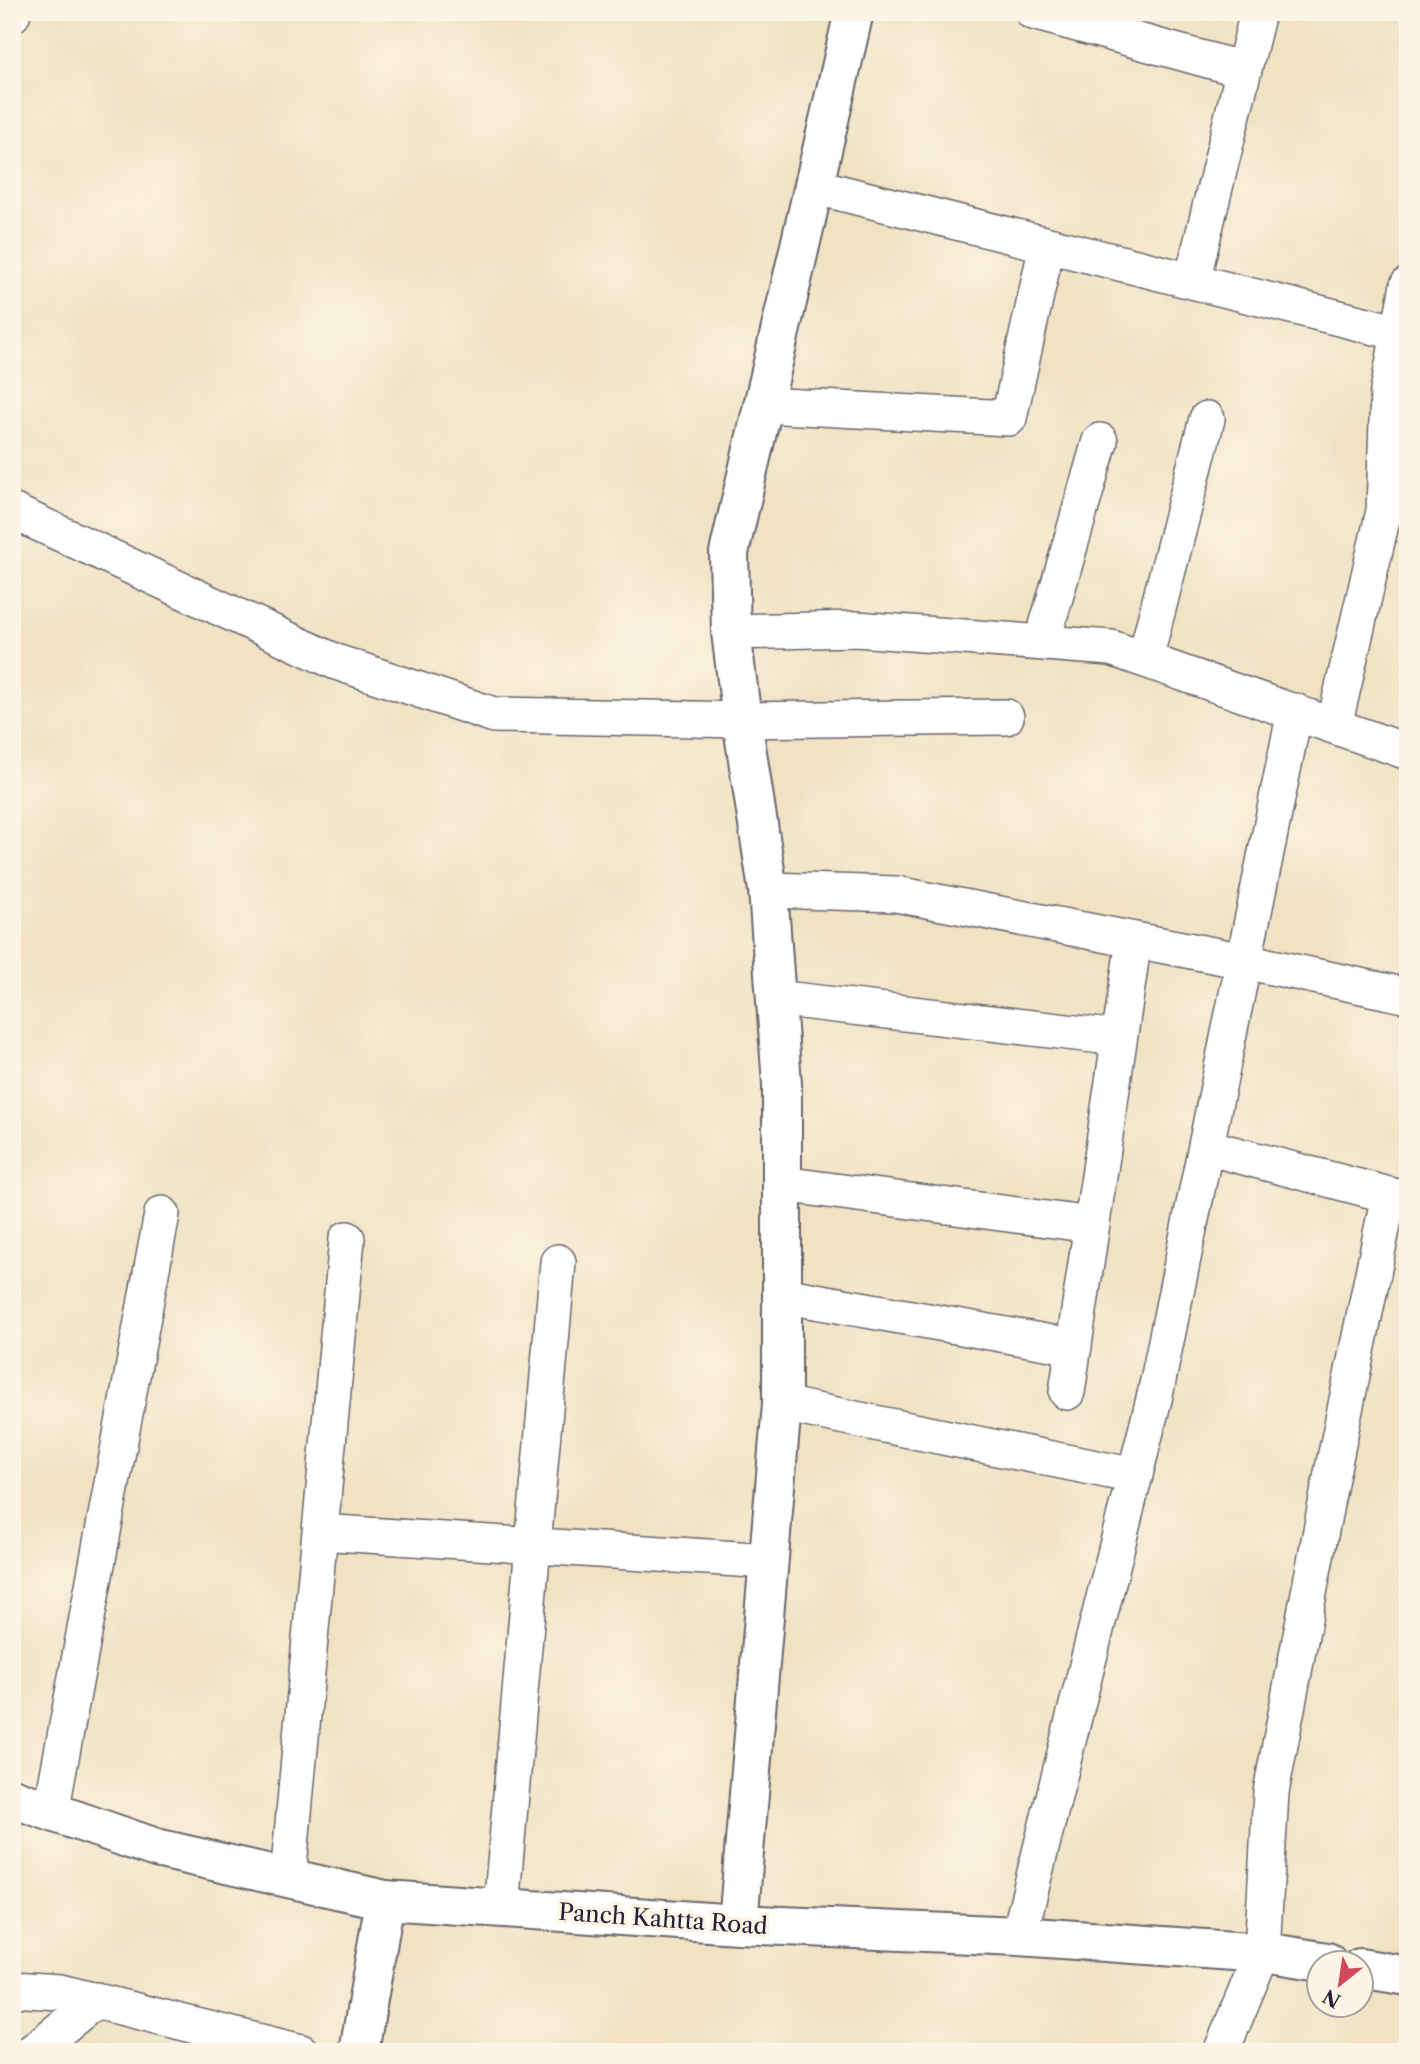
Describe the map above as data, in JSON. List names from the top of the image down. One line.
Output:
{"streets":{"main road":["Panch Kahtta Road"]},"north":"bottom left"}
